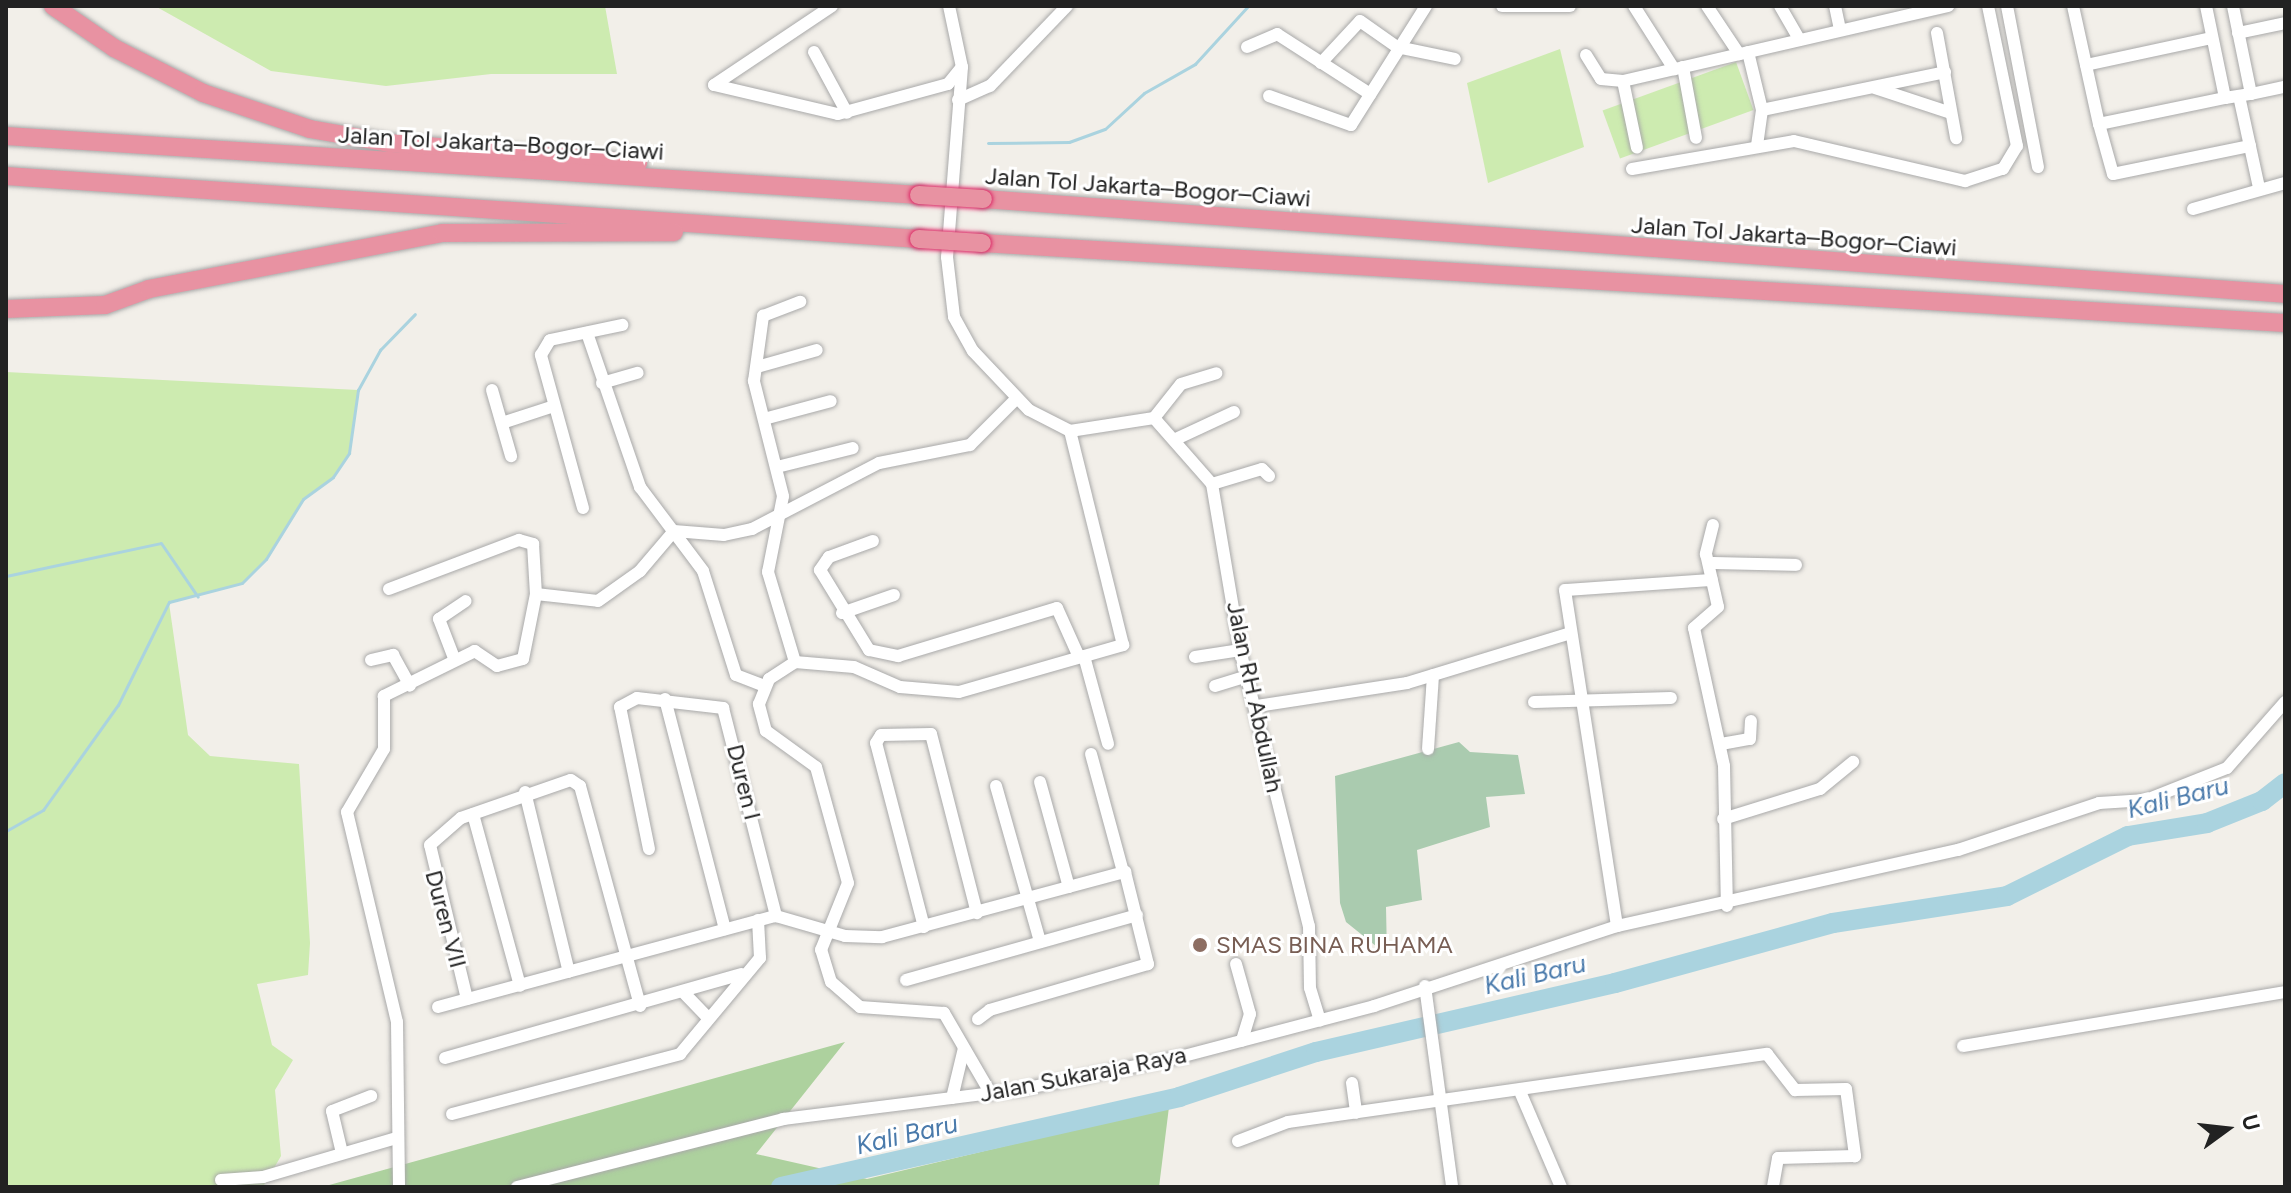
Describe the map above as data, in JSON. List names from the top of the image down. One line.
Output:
{"streets":{"highway":["Jalan Tol Jakarta–Bogor–Ciawi"],"street":["Jalan RH Abdullah","Duren I","Duren VII","Jalan Sukaraja Raya"]},"crossings":[["Jalan RH Abdullah","Jalan Sukaraja Raya"]],"water":["Kali Baru"],"places":["SMAS BINA RUHAMA"],"north":"right"}
